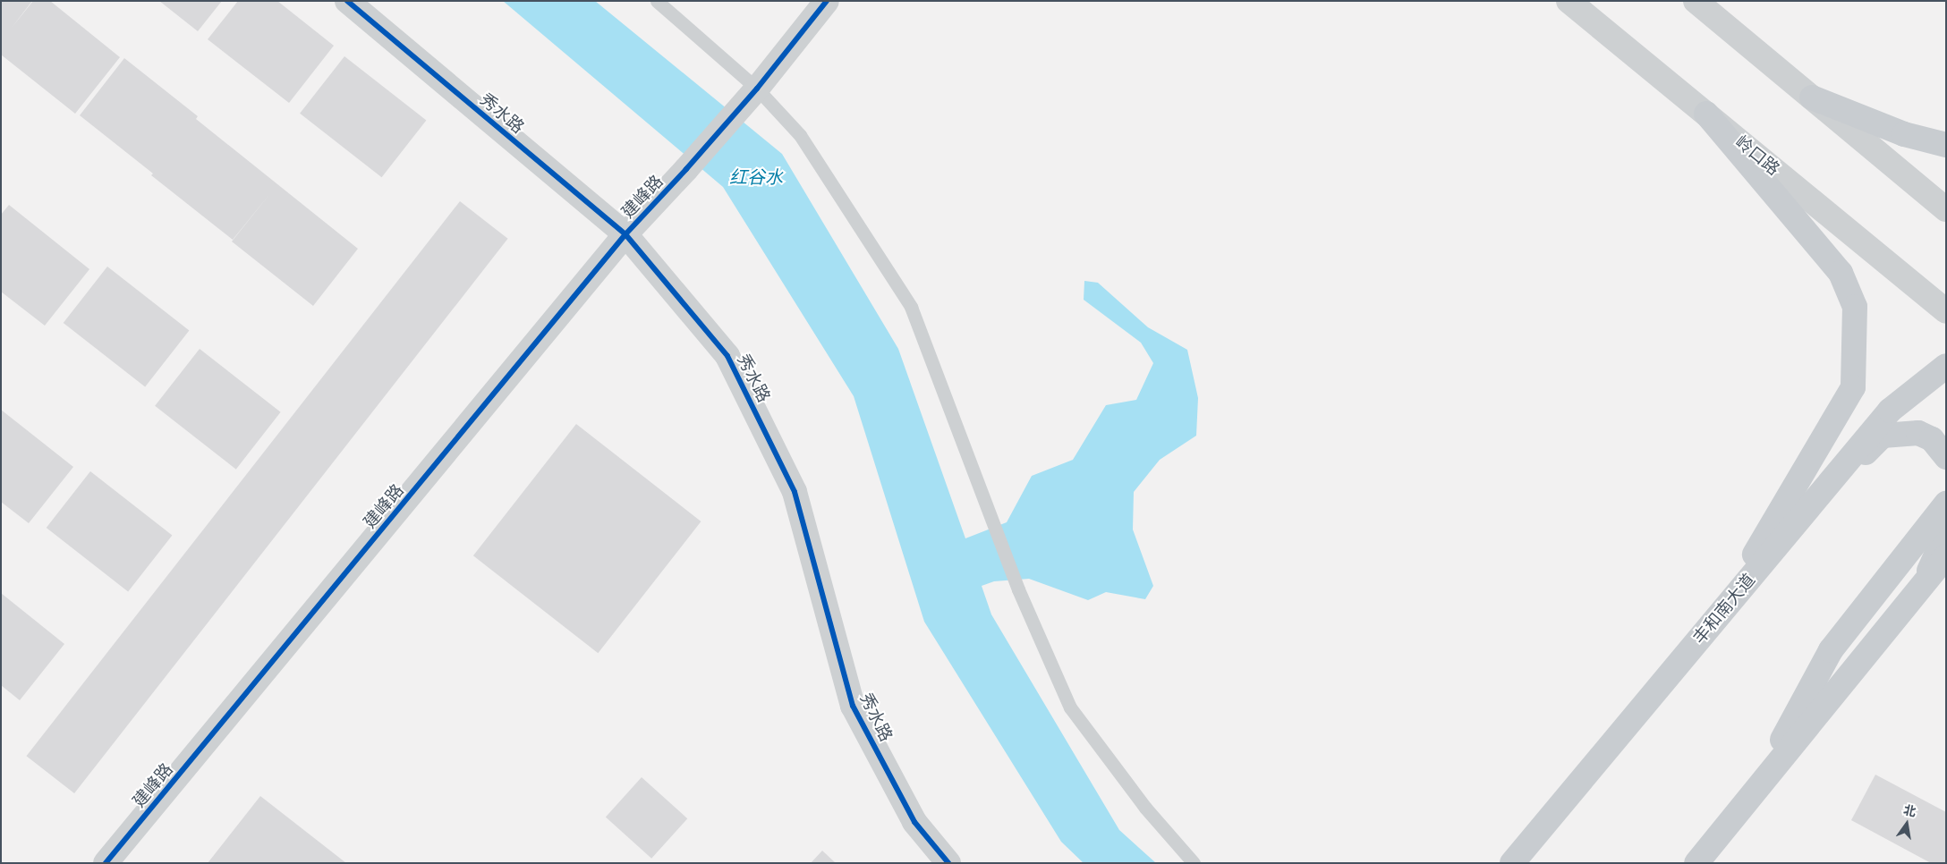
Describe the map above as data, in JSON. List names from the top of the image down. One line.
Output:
{"streets":{"main road":["丰和南大道"],"street":["秀水路","岭口路","建峰路"]},"crossings":[["秀水路","建峰路"]],"water":["红谷水"],"north":"top"}
